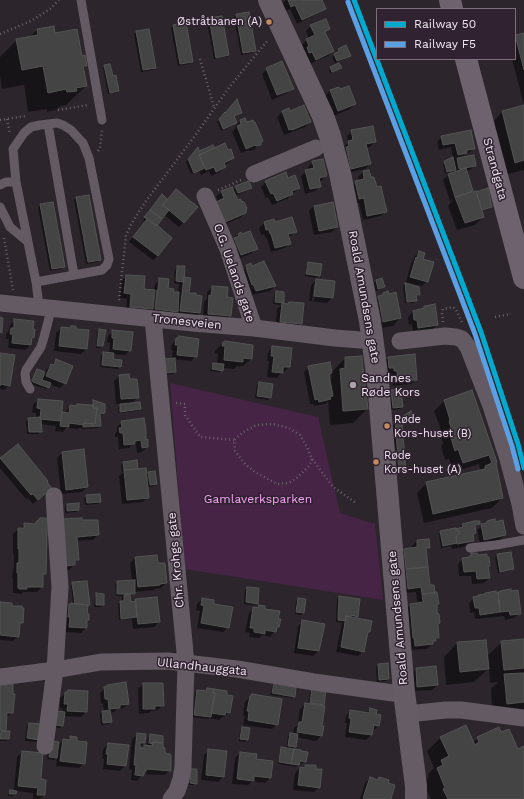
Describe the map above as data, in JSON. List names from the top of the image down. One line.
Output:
{"streets":{"main road":["Strandgata"],"street":["O.G. Uelands gate","Roald Amundsens gate","Tronesveien","Chr. Krohgs gate","Ullandhauggata"]},"crossings":[["O.G. Uelands gate","Tronesveien"],["Roald Amundsens gate","Tronesveien"],["Roald Amundsens gate","Ullandhauggata"],["Tronesveien","Chr. Krohgs gate"],["Chr. Krohgs gate","Ullandhauggata"]],"parks":["Gamlaverksparken"],"places":["Østråtbanen (A)","Sandnes Røde Kors","Røde Kors-huset (B)","Røde Kors-huset (A)"],"lines":["rail line 50","rail line F5"],"legend":["Railway 50","Railway F5"]}
